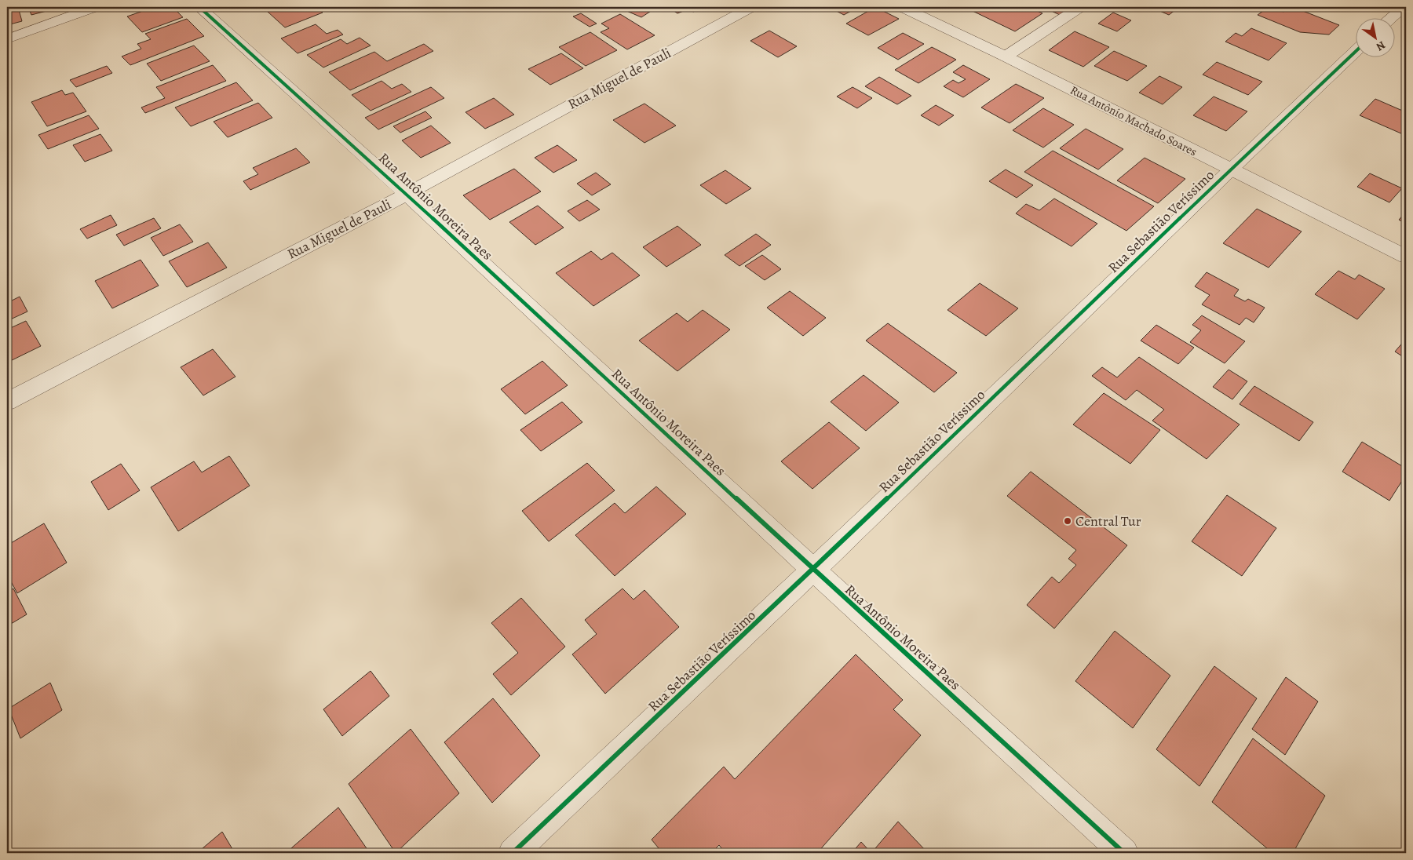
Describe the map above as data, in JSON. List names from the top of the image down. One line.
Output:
{"streets":{"street":["Rua Miguel de Pauli","Rua Antônio Machado Soares","Rua Antônio Moreira Paes","Rua Sebastião Veríssimo"]},"crossings":[["Rua Miguel de Pauli","Rua Antônio Moreira Paes"],["Rua Antônio Machado Soares","Rua Sebastião Veríssimo"],["Rua Antônio Moreira Paes","Rua Sebastião Veríssimo"]],"places":["Central Tur"],"north":"bottom right"}
